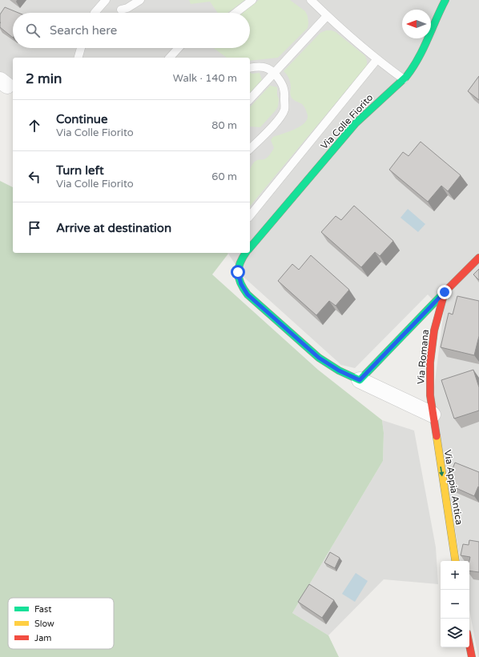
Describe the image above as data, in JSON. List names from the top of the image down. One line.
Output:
{"streets":{"street":["Via Colle Fiorito","Via Romana","Via Appia Antica"]},"crossings":[["Via Romana","Via Appia Antica"]],"one_way":["Via Appia Antica"],"legend":["Fast","Slow","Jam"],"north":"left","page":{"search":"Search here","heading":["2 min","Walk · 140 m"],"list":[["Continue","Via Colle Fiorito","80 m"],["Turn left","Via Colle Fiorito","60 m"],"Arrive at destination"],"map_buttons":["+","−"]}}
